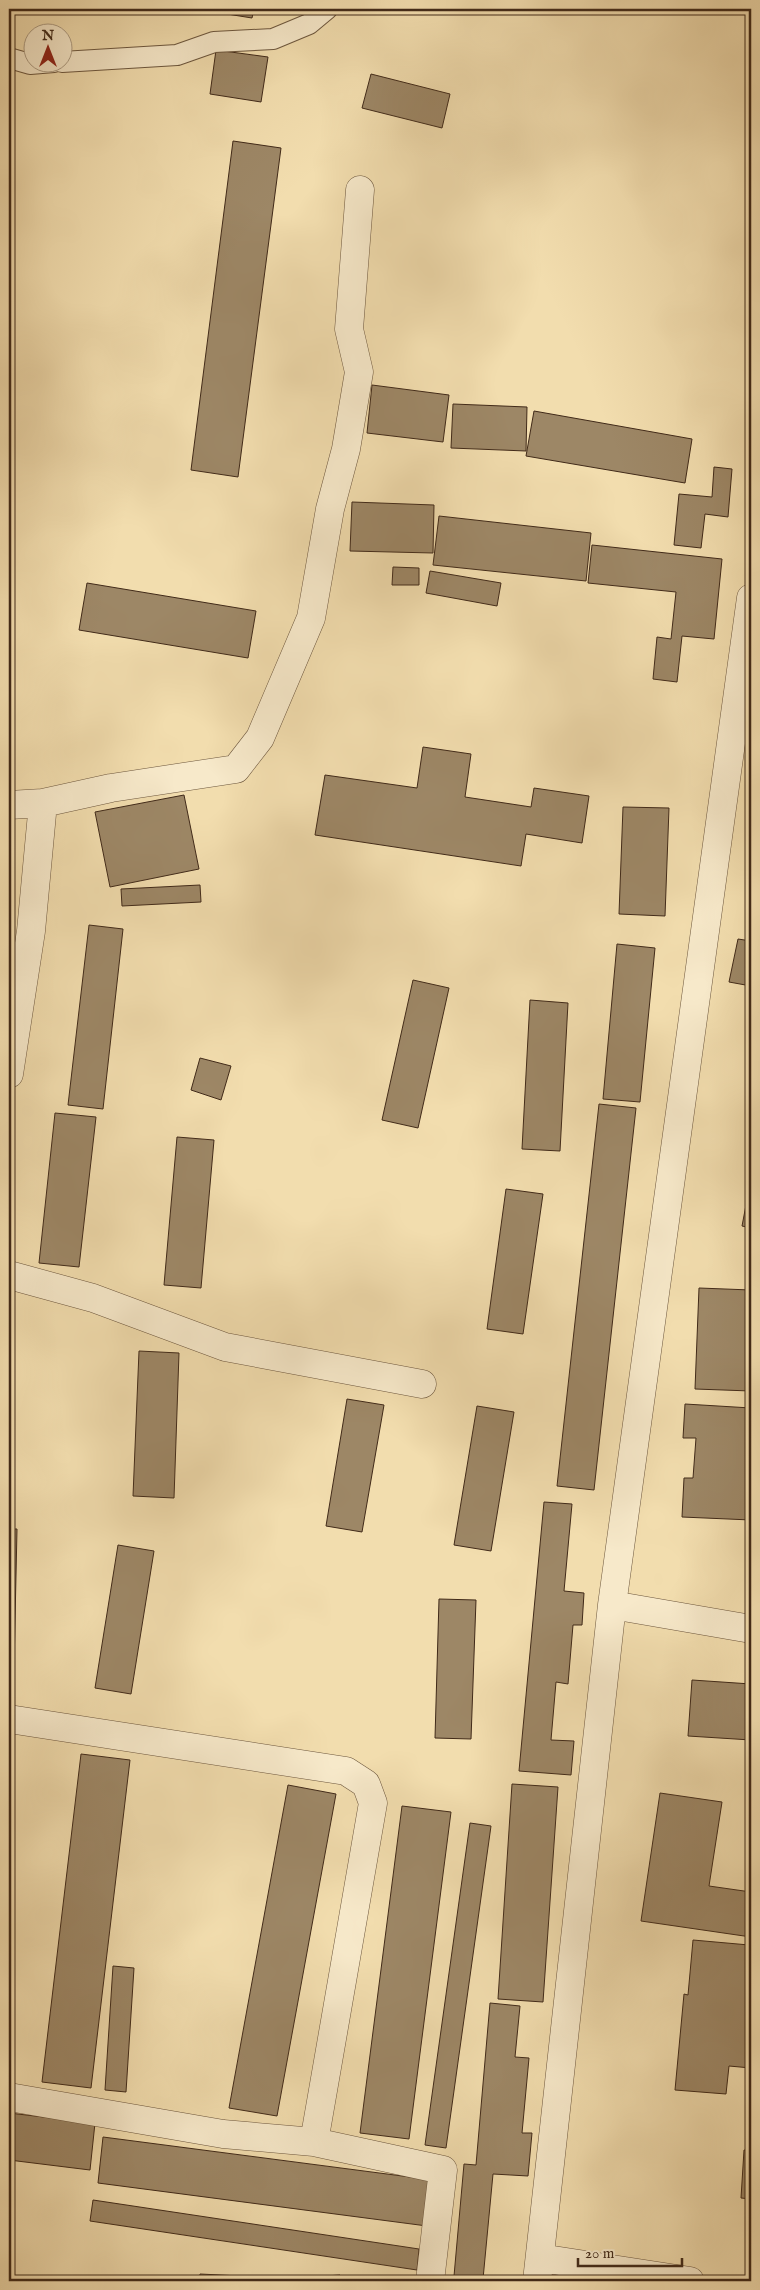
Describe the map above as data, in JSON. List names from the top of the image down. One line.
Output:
{"scale_bar":"20 m","north":"top"}
